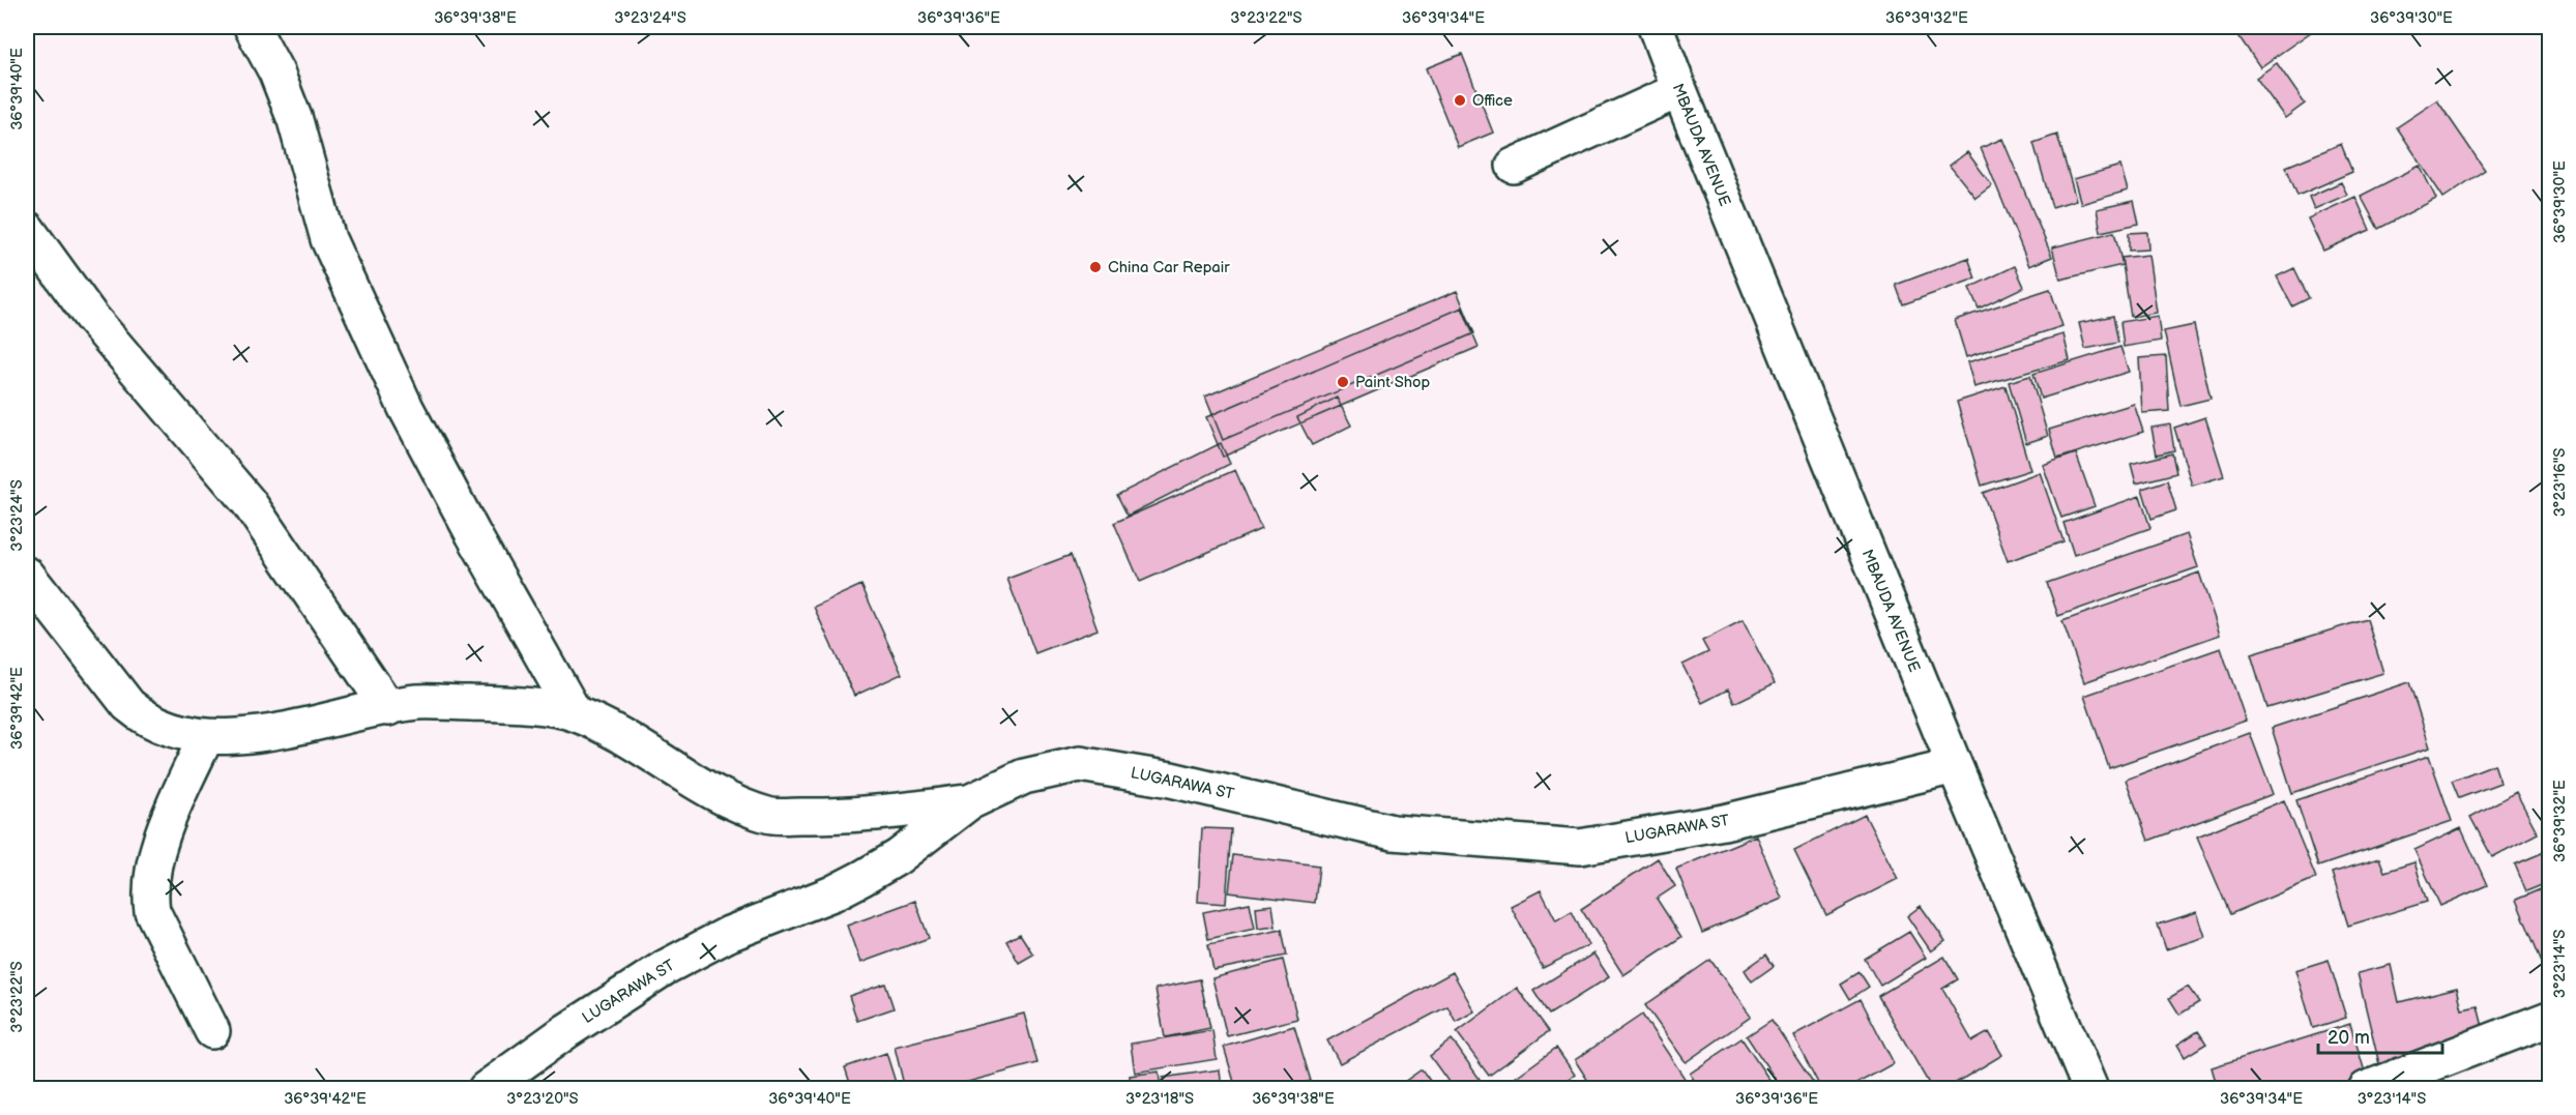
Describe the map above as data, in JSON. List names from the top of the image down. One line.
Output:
{"streets":{"street":["MBAUDA AVENUE","LUGARAWA ST"]},"crossings":[["MBAUDA AVENUE","LUGARAWA ST"]],"places":["Office","China Car Repair","Paint Shop"],"scale_bar":"20 m","coordinates":["36°39'38\"E","3°23'24\"S","36°39'36\"E","3°23'22\"S","36°39'34\"E","36°39'32\"E","36°39'30\"E","36°39'40\"E","3°23'16\"S","36°39'42\"E","3°23'14\"S","3°23'20\"S","3°23'18\"S"]}
